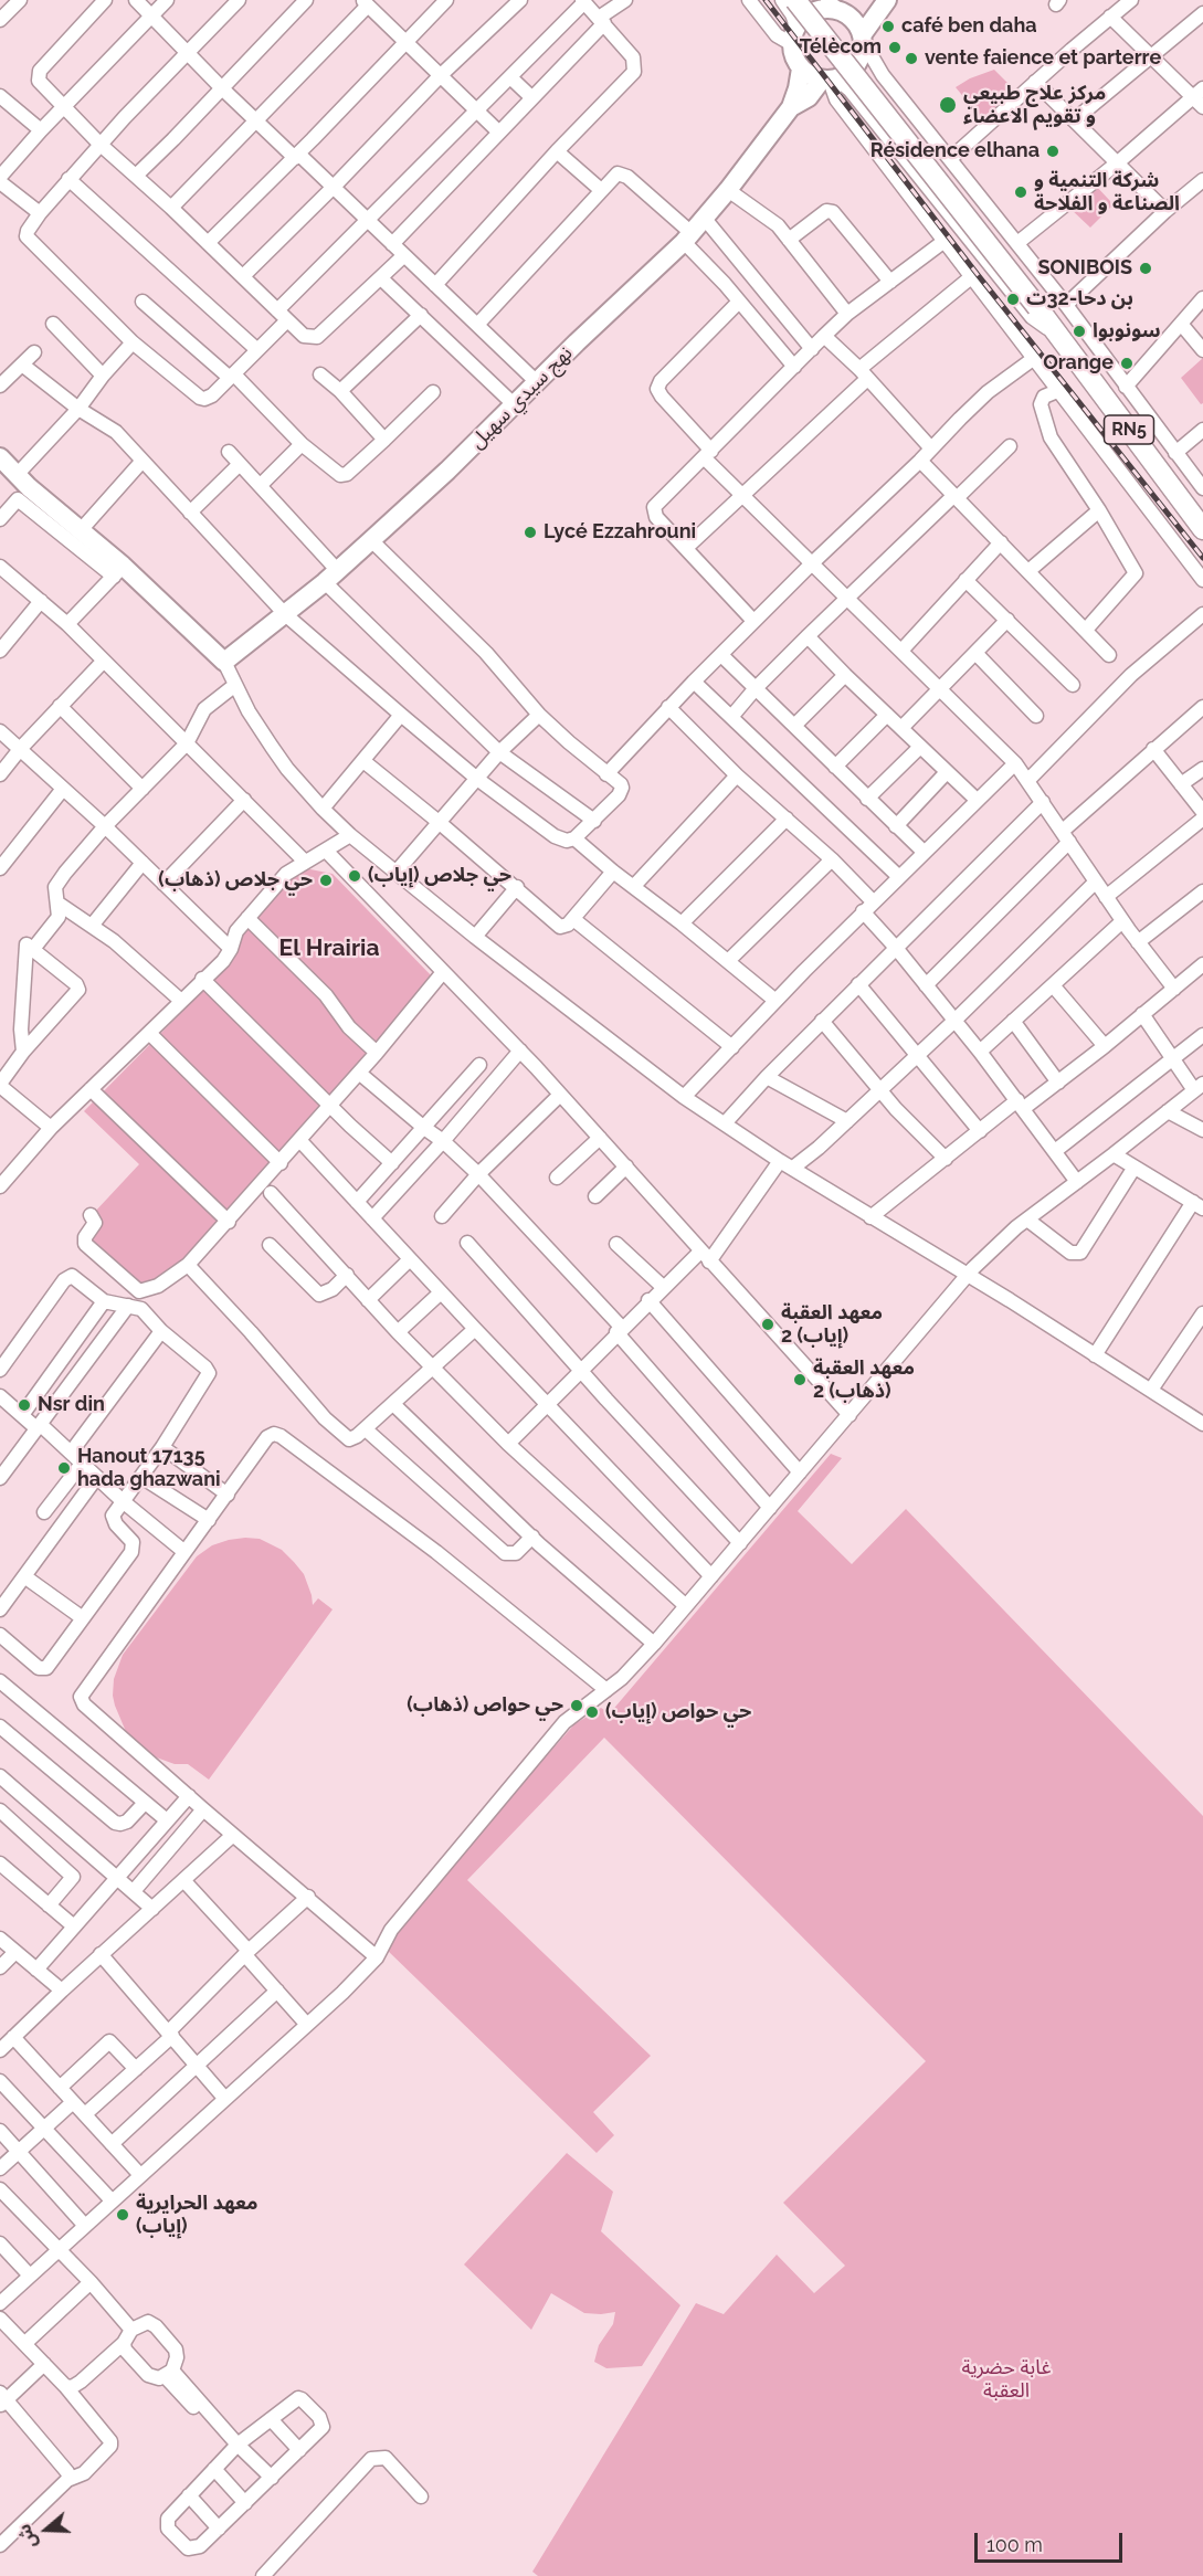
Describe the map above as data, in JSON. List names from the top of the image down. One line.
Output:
{"streets":{"highway":["RN5"],"main road":["نهج سيدي سهيل"]},"districts":["El Hrairia"],"parks":["غابة حضرية العقبة"],"places":["café ben daha","Télècom","vente faience et parterre","مركز علاج طبيعي و تقويم الاعضاء","Résidence elhana","شركة التنمية و الصناعة و الفلاحة","SONIBOIS","بن دحا-32ت","سونوبوا","Orange","Lycé Ezzahrouni","حي جلاص (إياب)","حي جلاص (ذهاب)","معهد العقبة 2 (إياب)","معهد العقبة 2 (ذهاب)","Nsr din","Hanout 17135 hada ghazwani","حي حواص (ذهاب)","حي حواص (إياب)","معهد الحرايرية (إياب)"],"scale_bar":"100 m","north":"left"}
